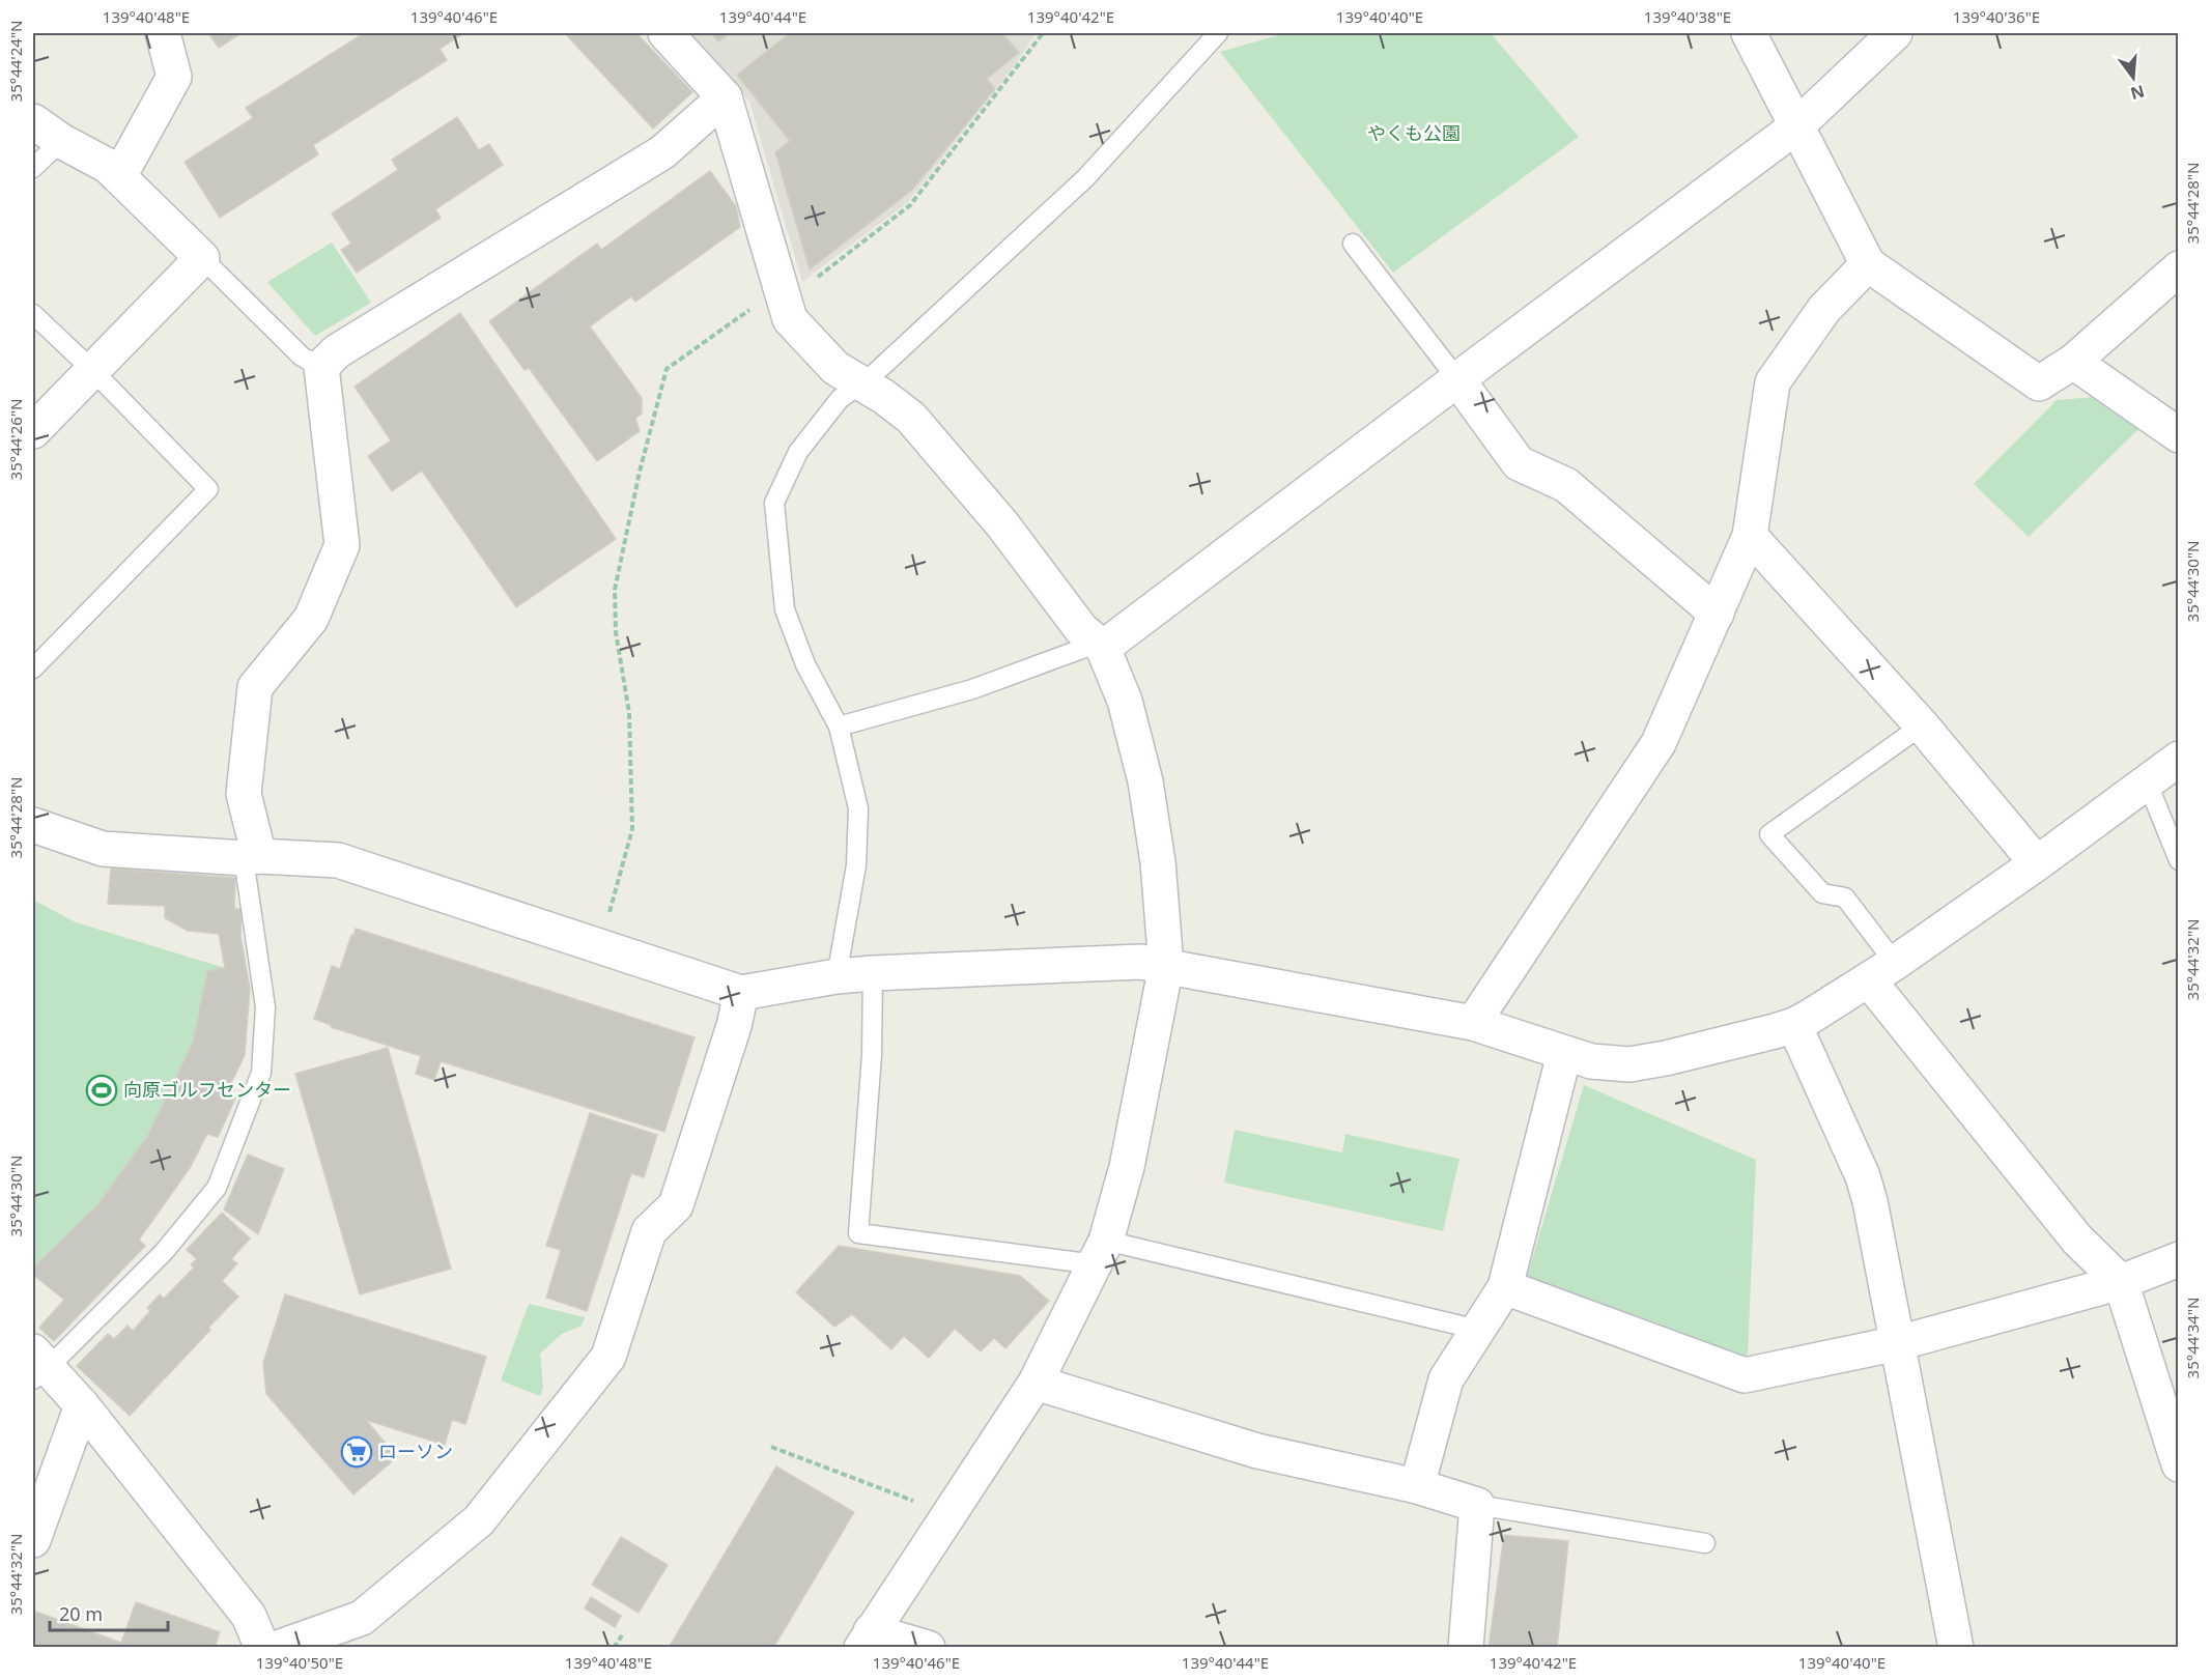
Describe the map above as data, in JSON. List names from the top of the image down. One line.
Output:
{"parks":["やくも公園"],"places":{"sports":["向原ゴルフセンター"],"supermarket":["ローソン"]},"scale_bar":"20 m","north":"bottom","coordinates":["139°40'48\"E","139°40'46\"E","139°40'44\"E","139°40'42\"E","139°40'40\"E","139°40'38\"E","139°40'36\"E","35°44'24\"N","35°44'28\"N","35°44'26\"N","35°44'30\"N","35°44'32\"N","35°44'34\"N","139°40'50\"E"]}
